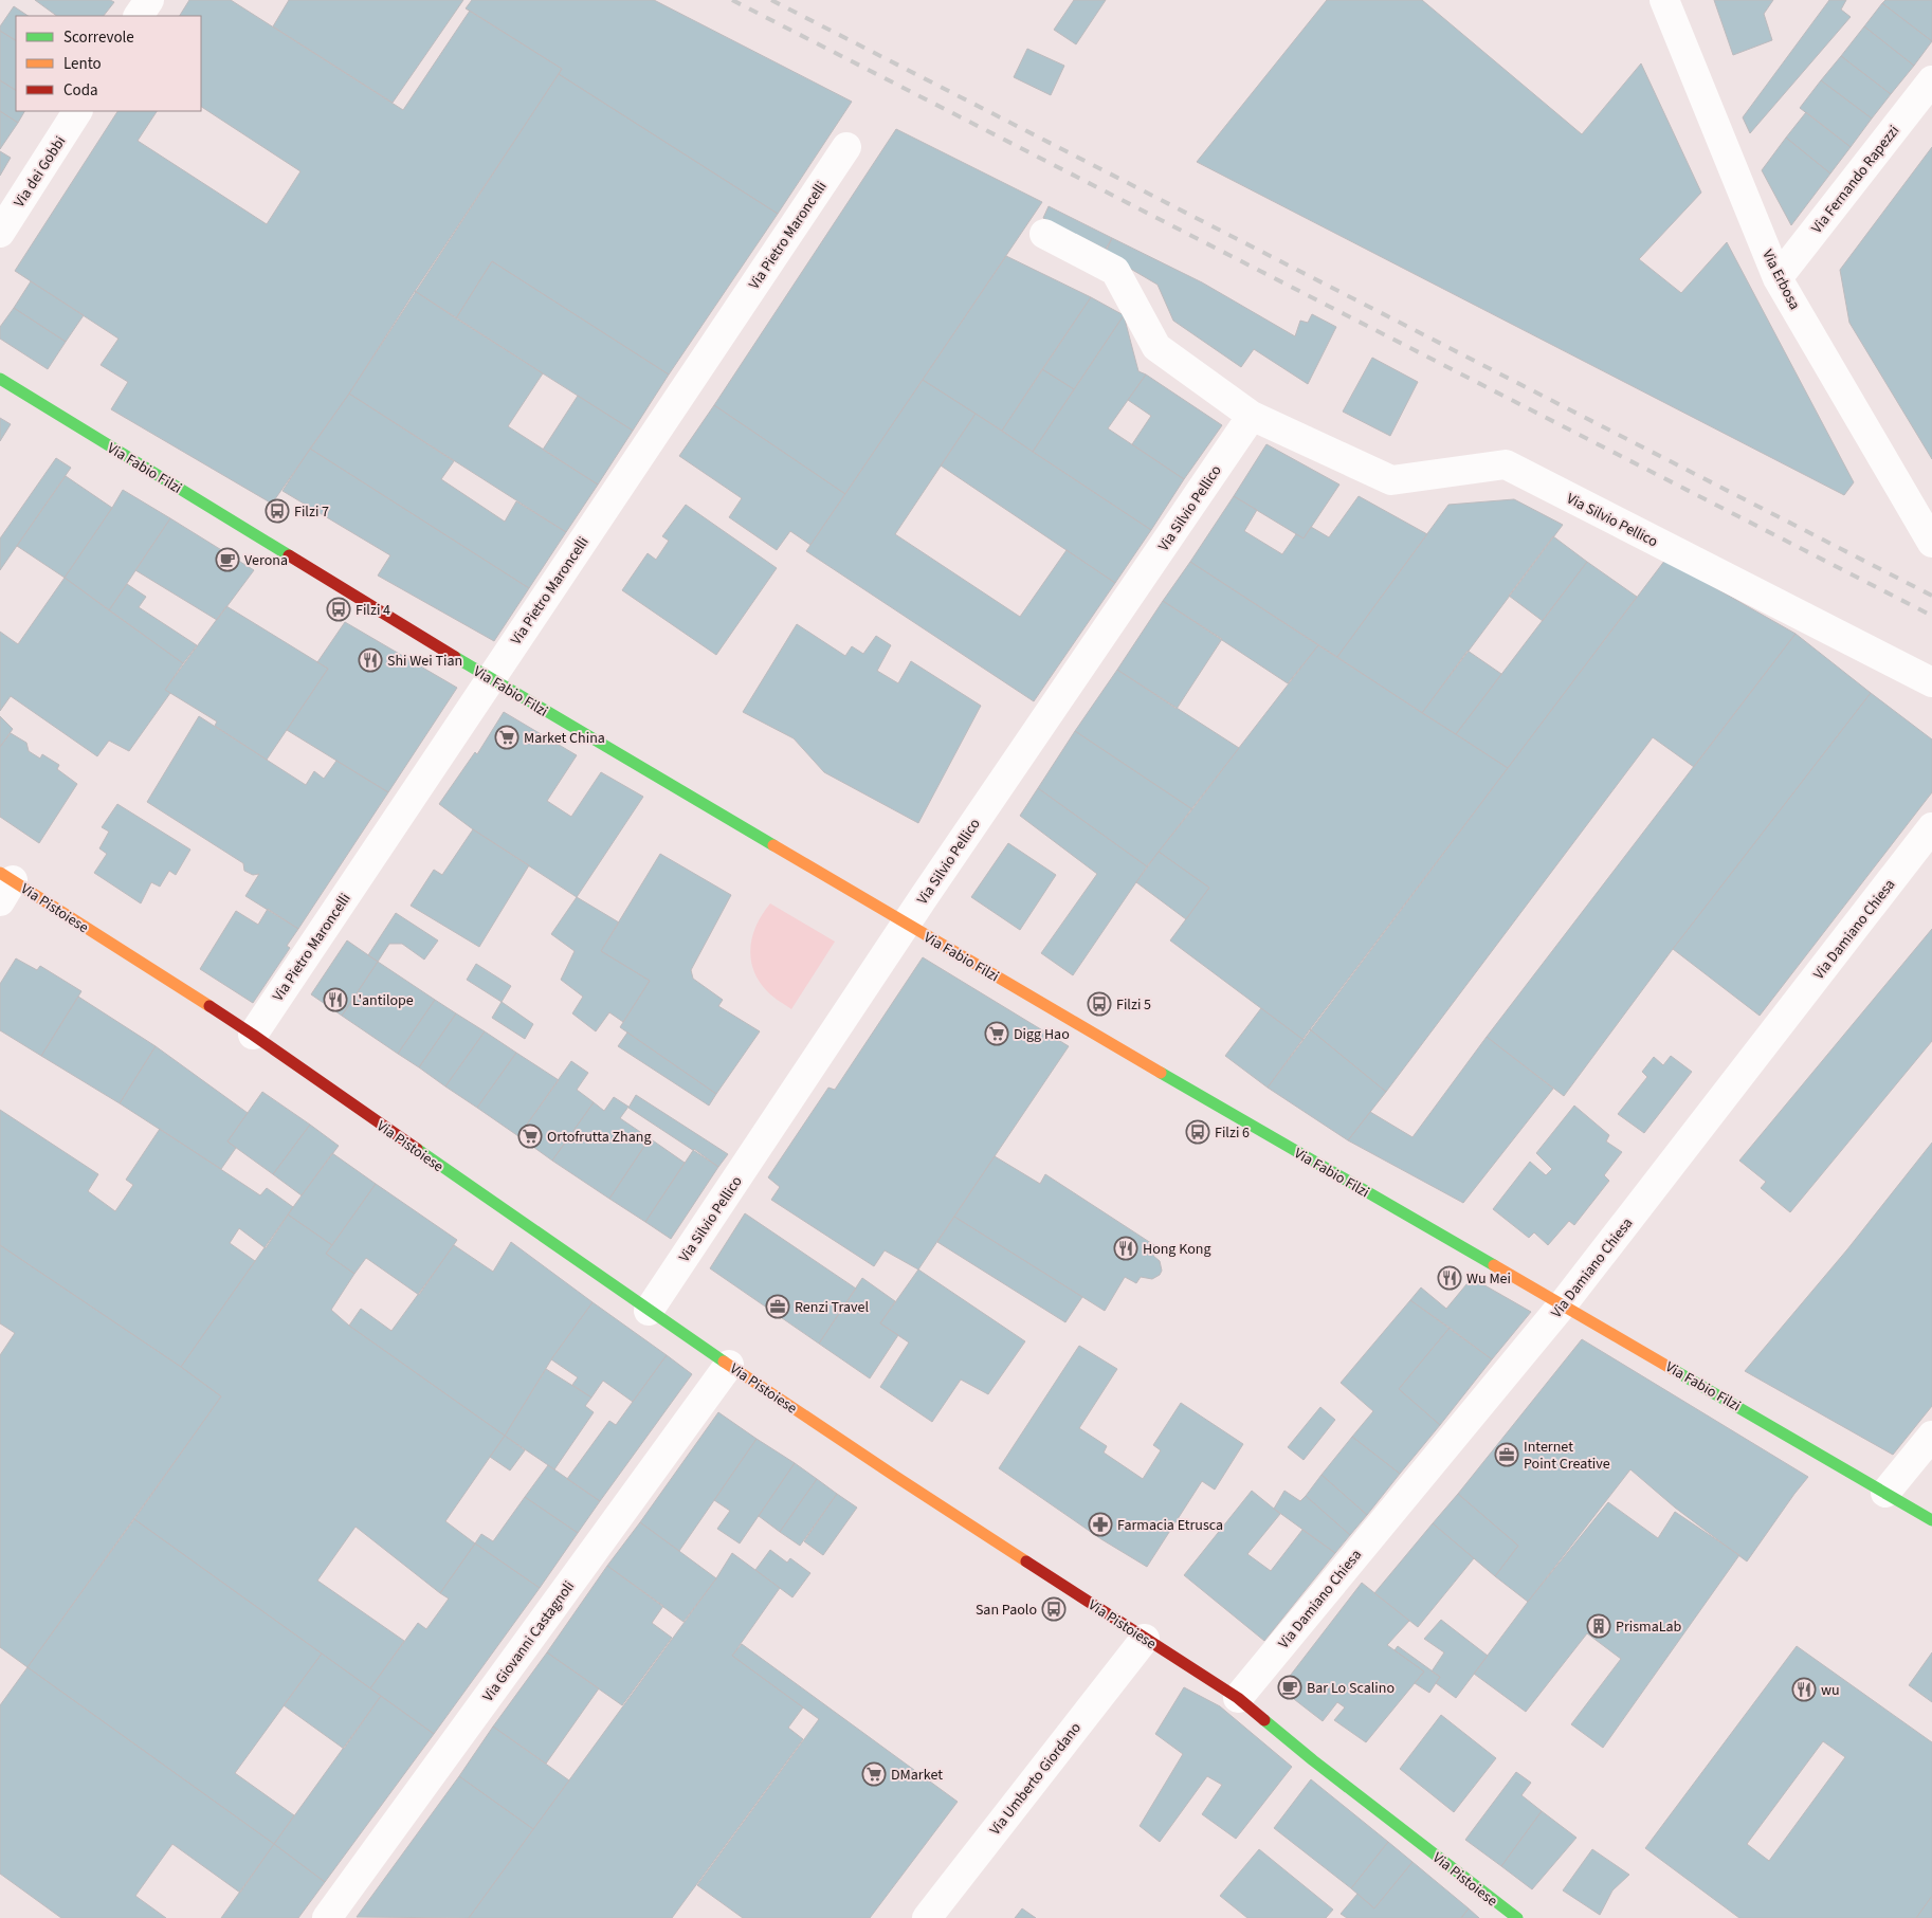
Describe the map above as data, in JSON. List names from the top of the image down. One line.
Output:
{"streets":{"street":["Via dei Gobbi","Via Fernando Rapezzi","Via Pietro Maroncelli","Via Erbosa","Via Fabio Filzi","Via Silvio Pellico","Via Pistoiese","Via Damiano Chiesa","Via Giovanni Castagnoli","Via Umberto Giordano"]},"crossings":[["Via Fernando Rapezzi","Via Erbosa"],["Via Pietro Maroncelli","Via Fabio Filzi"],["Via Pietro Maroncelli","Via Pistoiese"],["Via Fabio Filzi","Via Silvio Pellico"],["Via Fabio Filzi","Via Damiano Chiesa"],["Via Silvio Pellico","Via Pistoiese"],["Via Pistoiese","Via Damiano Chiesa"],["Via Pistoiese","Via Giovanni Castagnoli"],["Via Pistoiese","Via Umberto Giordano"]],"places":{"bus stop":["Filzi 7","Filzi 4","Filzi 5","Filzi 6","San Paolo"],"cafe":["Verona","Bar Lo Scalino"],"restaurant":["Shi Wei Tian","L'antilope","Hong Kong","Wu Mei","wu"],"supermarket":["Market China","Digg Hao","Ortofrutta Zhang","DMarket"],"office":["Renzi Travel","Internet Point Creative"],"pharmacy":["Farmacia Etrusca"],"building":["PrismaLab"]},"legend":["Scorrevole","Lento","Coda"]}
